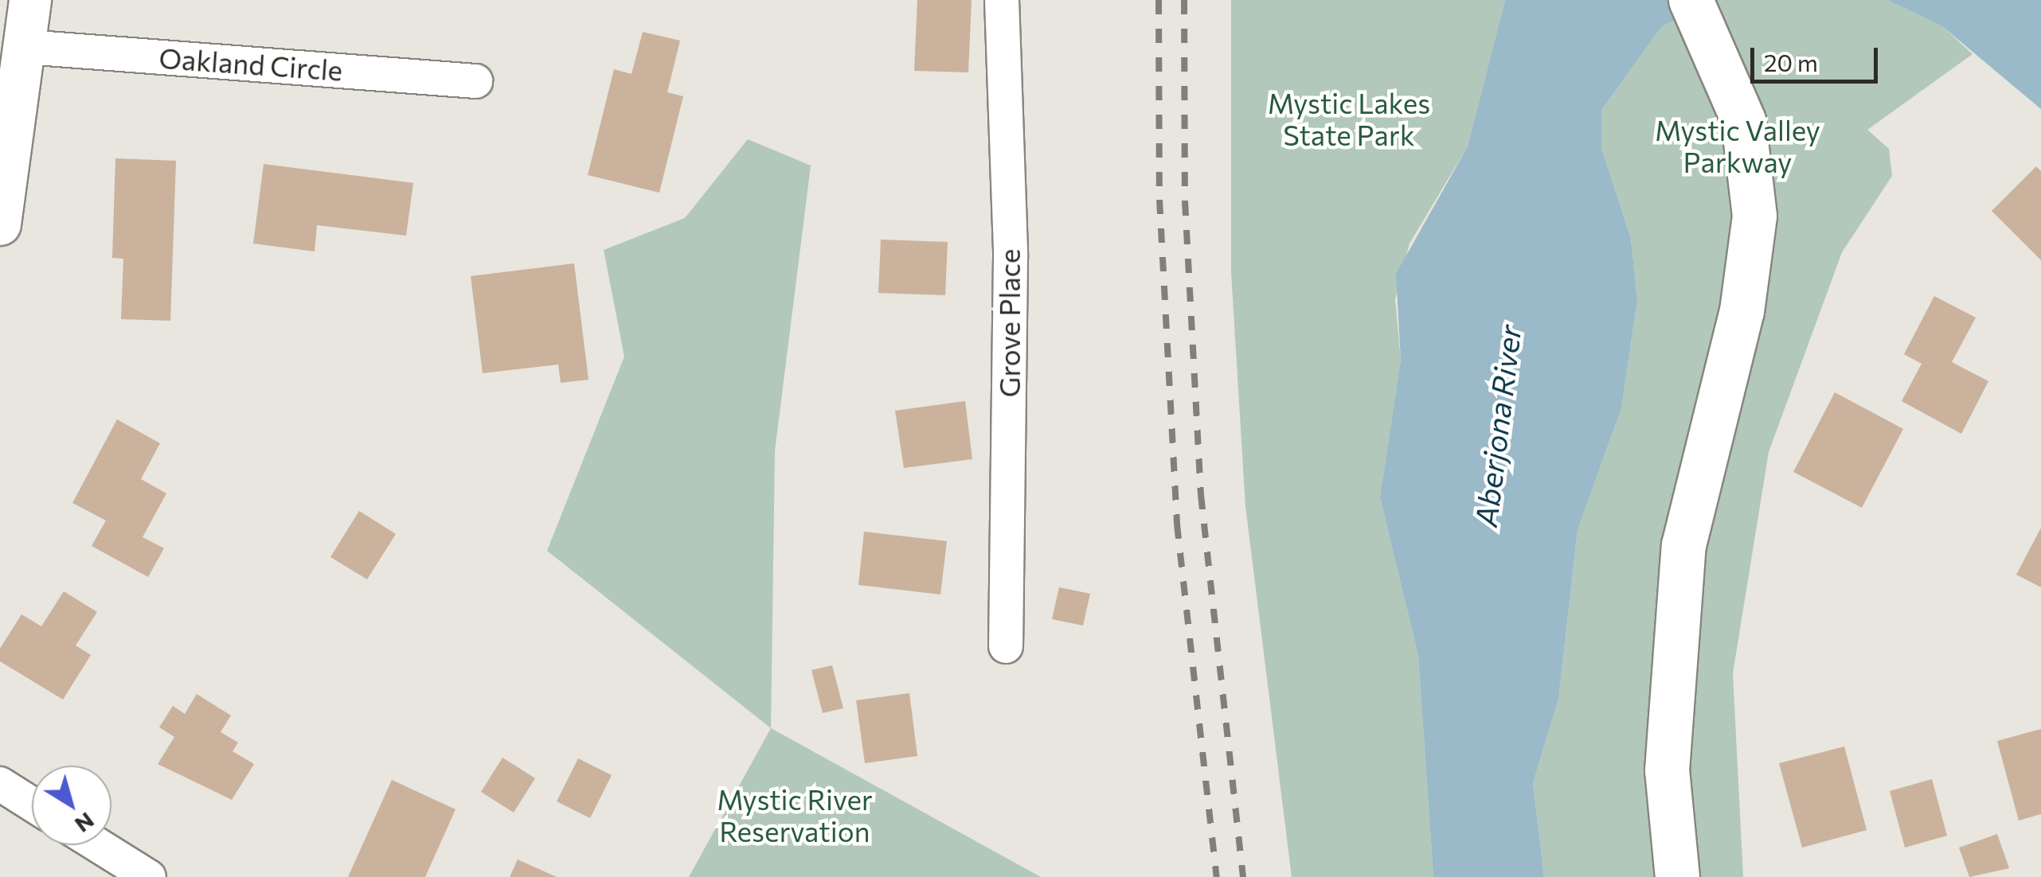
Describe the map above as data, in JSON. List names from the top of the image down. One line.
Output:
{"streets":{"street":["Oakland Circle","Grove Place"]},"water":["Aberjona River"],"parks":["Mystic Lakes State Park","Mystic Valley Parkway","Mystic River Reservation"],"scale_bar":"20 m","north":"bottom right"}
